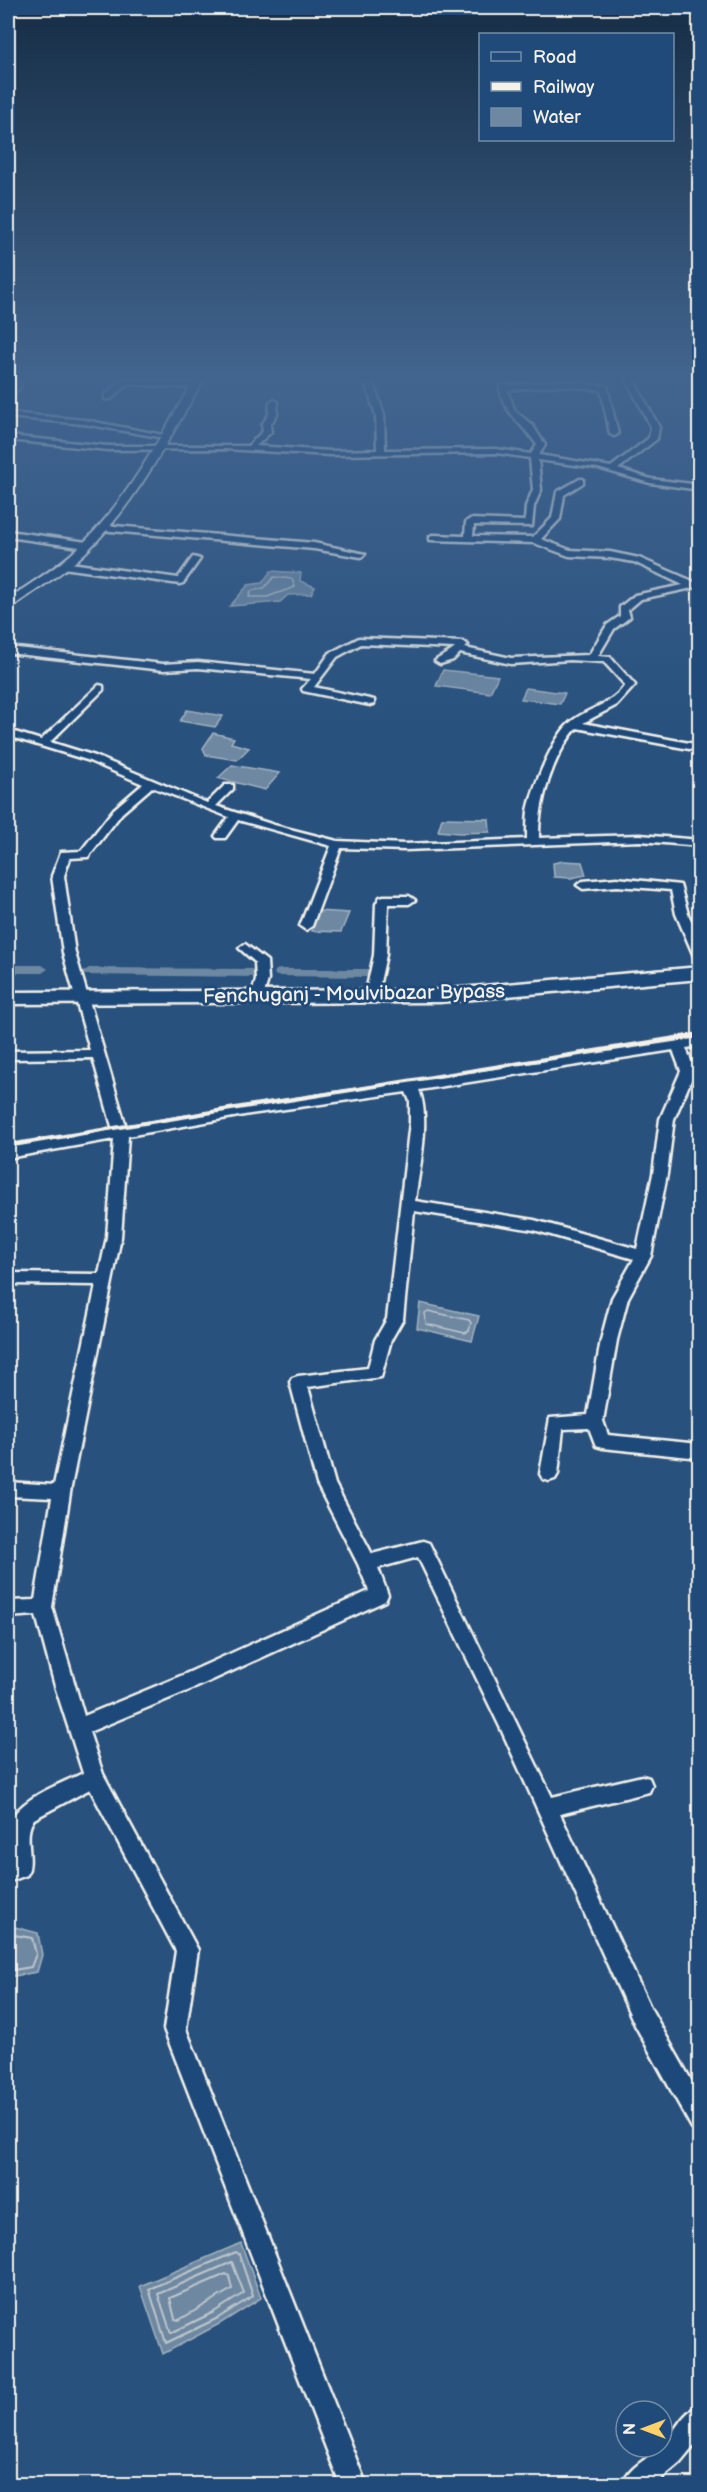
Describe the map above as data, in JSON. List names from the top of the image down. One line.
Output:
{"streets":{"highway":["Fenchuganj - Moulvibazar Bypass"]},"legend":["Road","Railway","Water"],"north":"left"}
